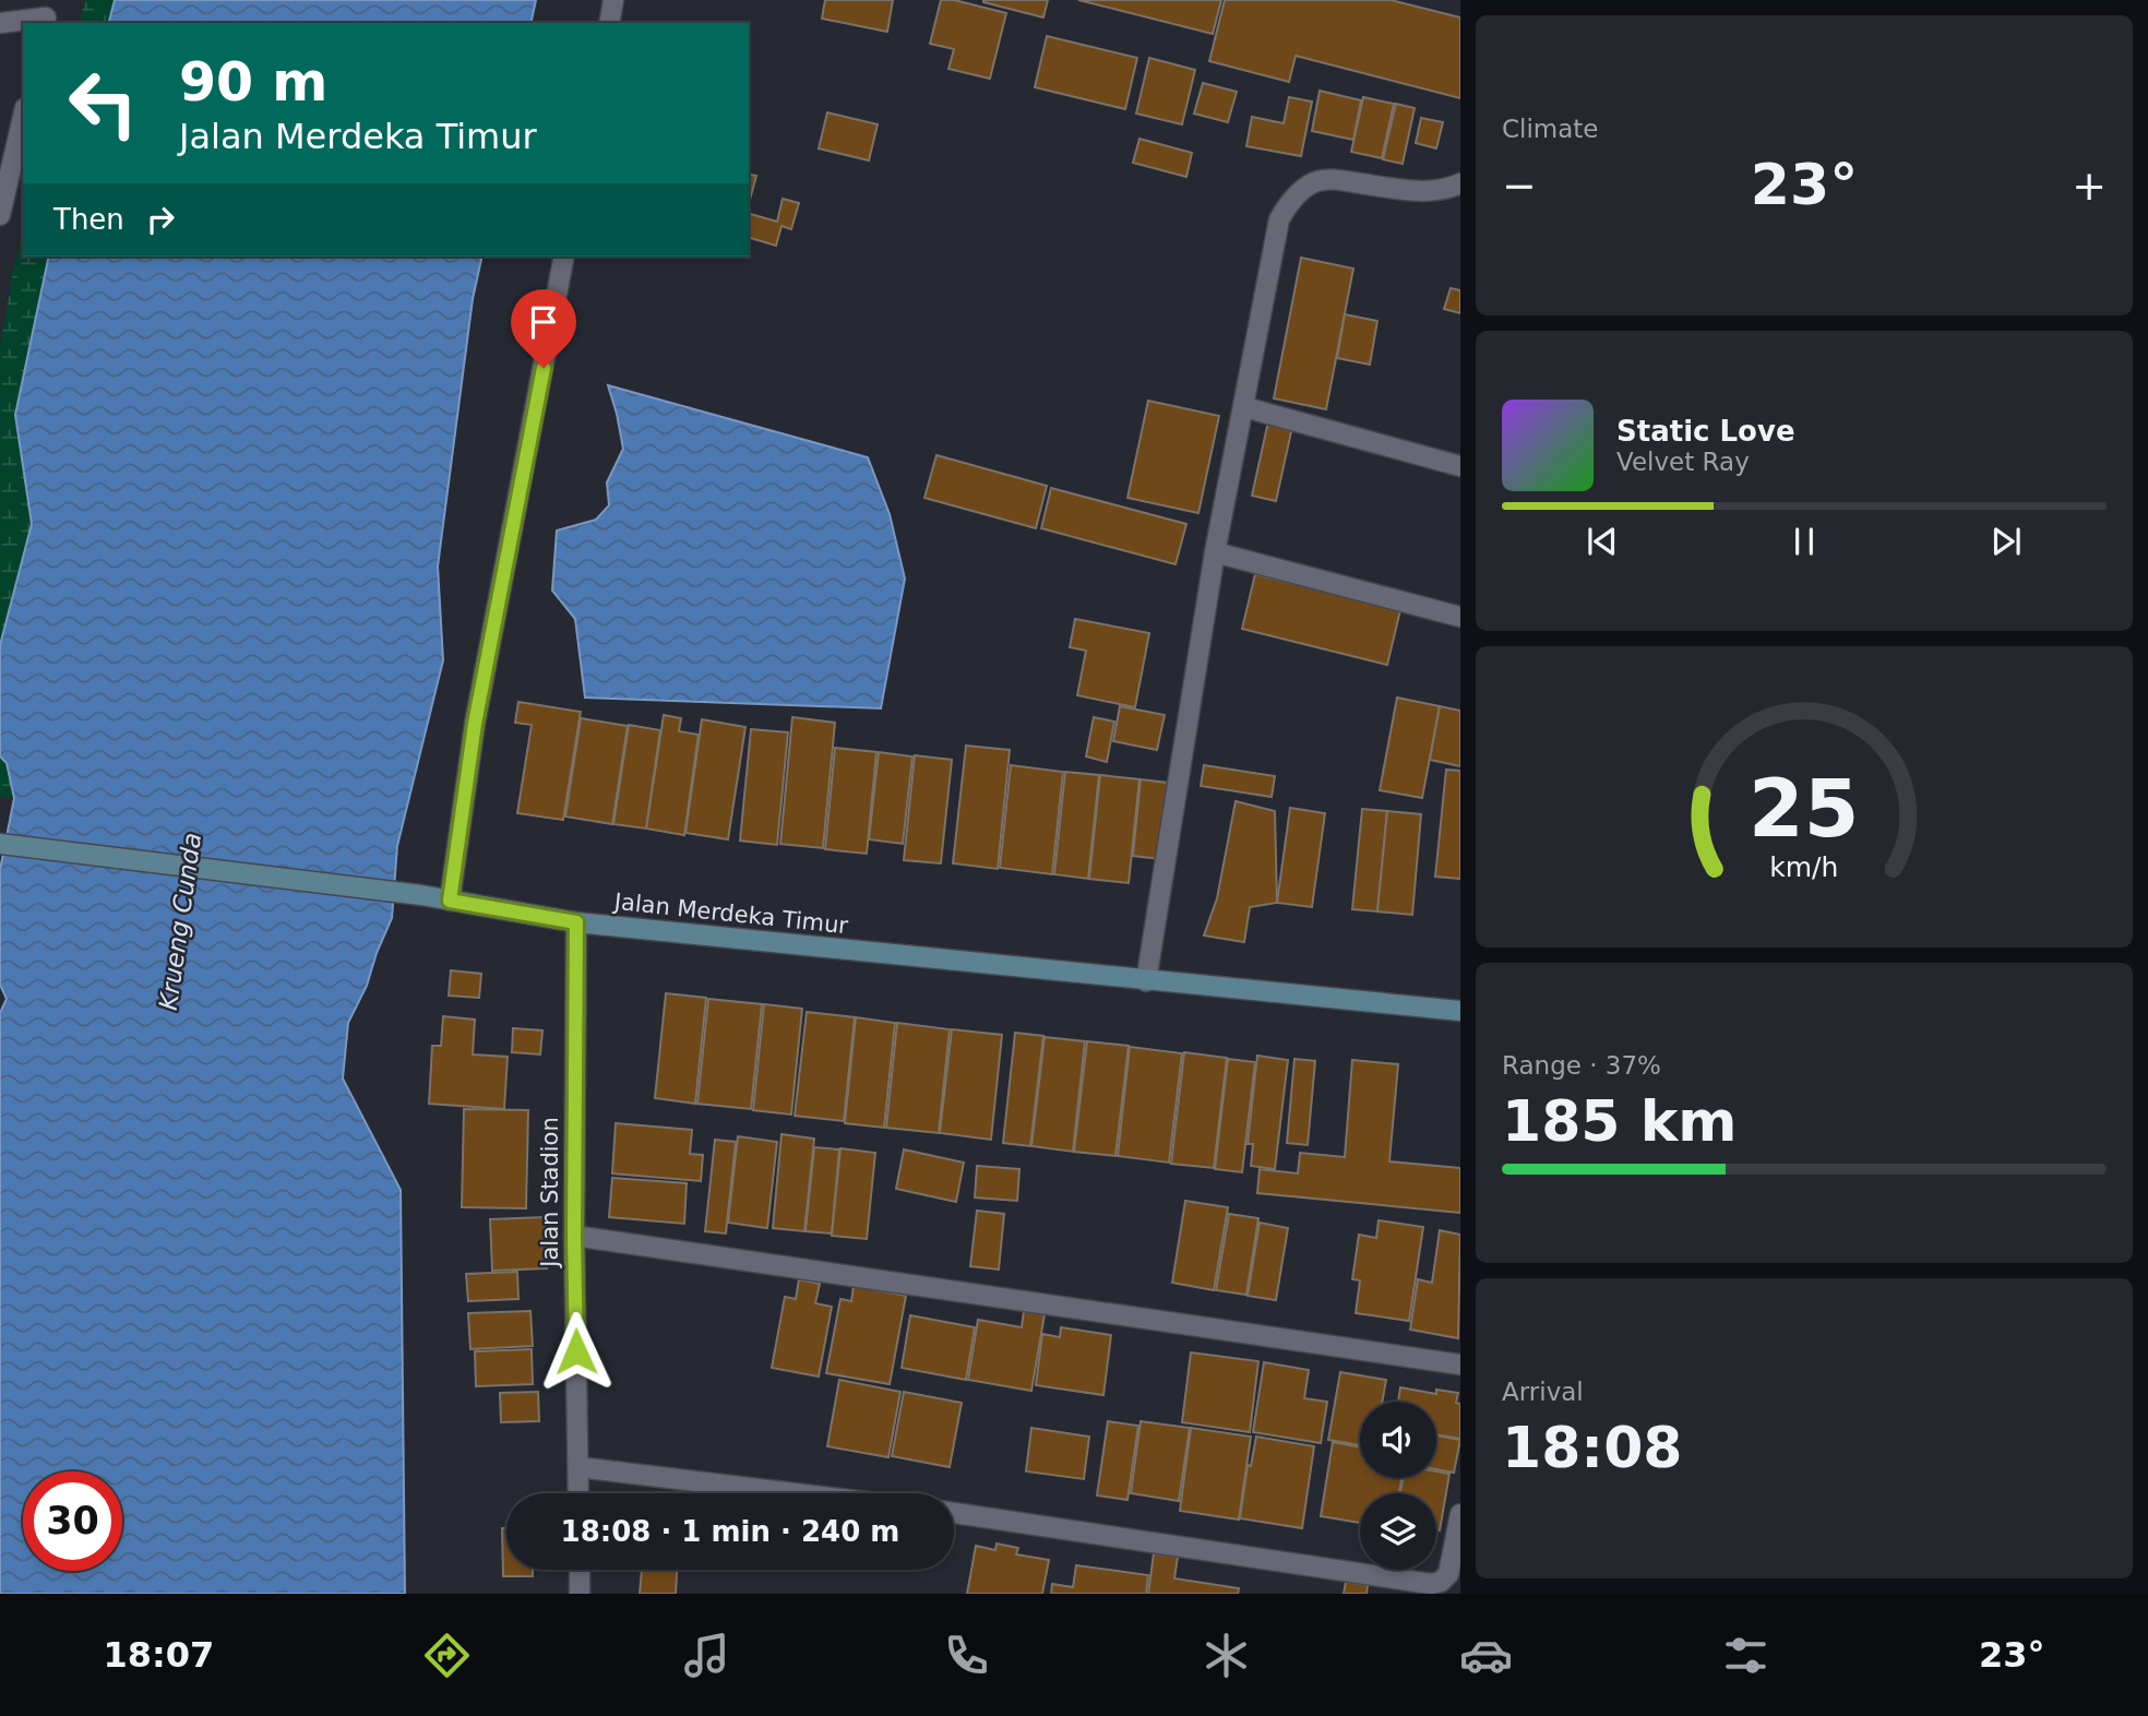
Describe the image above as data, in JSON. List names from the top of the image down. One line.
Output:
{"streets":{"main road":["Jalan Merdeka Timur"],"street":["Jalan Stadion"]},"crossings":[["Jalan Merdeka Timur","Jalan Stadion"]],"water":["Krueng Cunda"],"page":{"tile":["Climate",["Range · 37%","185 km"],["Arrival","18:08"]],"turn":["90 m","Jalan Merdeka Timur"],"heat":["−","23°","+"],"then":"Then","song":["Static Love","Velvet Ray"],"limit":"30","trip":"18:08 · 1 min · 240 m","tabs":["18:07","23°"],"gauge":["25","km/h"]}}
